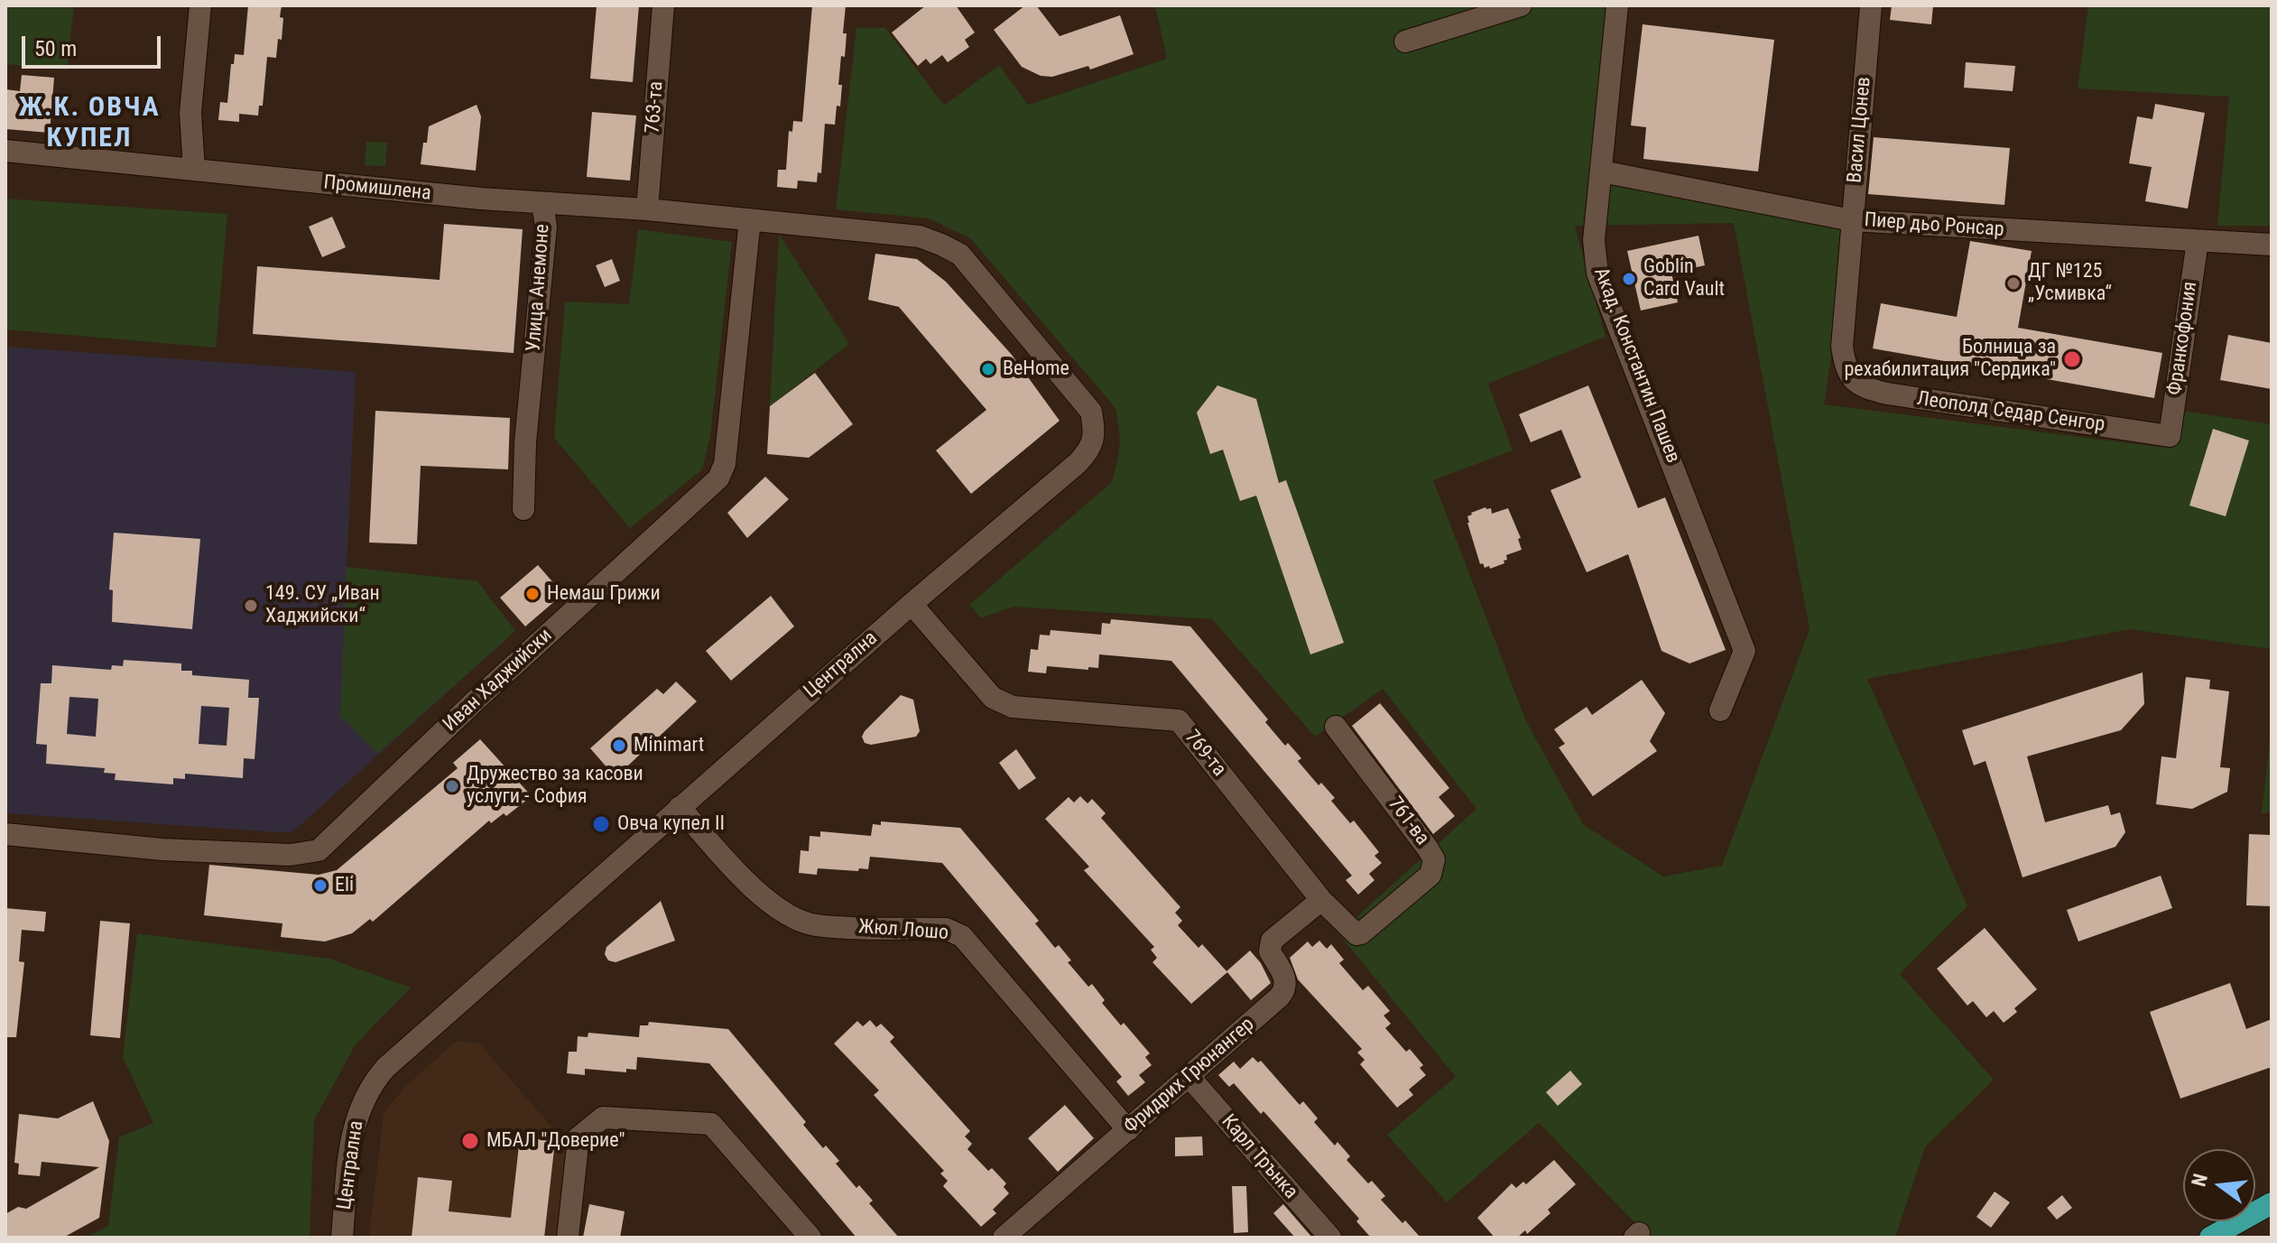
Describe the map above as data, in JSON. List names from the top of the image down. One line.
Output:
{"streets":{"street":["763-та","Васил Цонев","Промишлена","Пиер дьо Ронсар","Улица Анемоне","Франкофония","Акад. Константин Пашев","Леополд Седар Сенгор","Централна","Иван Хаджийски","769-та","761-ва","Жюл Лошо","Фридрих Грюнангер","Карл Трънка"]},"crossings":[["763-та","Промишлена"],["Васил Цонев","Пиер дьо Ронсар"],["Васил Цонев","Леополд Седар Сенгор"],["Промишлена","Улица Анемоне"],["Промишлена","Централна"],["Промишлена","Иван Хаджийски"],["Пиер дьо Ронсар","Франкофония"],["Пиер дьо Ронсар","Акад. Константин Пашев"],["Франкофония","Леополд Седар Сенгор"],["Централна","Иван Хаджийски"],["Централна","769-та"],["Централна","Жюл Лошо"],["769-та","761-ва"],["769-та","Фридрих Грюнангер"],["761-ва","Фридрих Грюнангер"],["Жюл Лошо","Фридрих Грюнангер"],["Фридрих Грюнангер","Карл Трънка"]],"districts":["Ж.К. ОВЧА КУПЕЛ"],"places":["Goblin Card Vault","ДГ №125 „Усмивка“","Болница за рехабилитация \"Сердика\"","BeHome","Немаш Грижи","149. СУ „Иван Хаджийски“","Minimart","Дружество за касови услуги - София","Овча купел II","Eli","МБАЛ \"Доверие\""],"scale_bar":"50 m","north":"left"}
